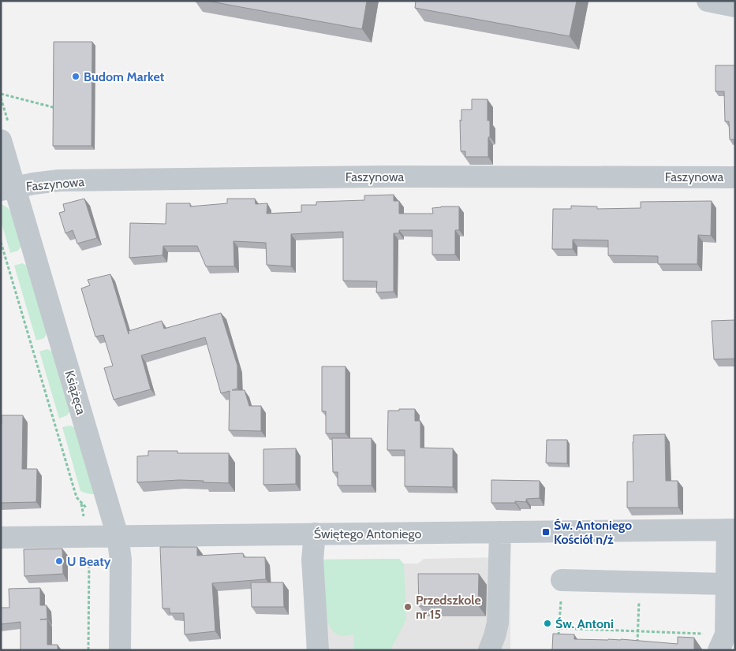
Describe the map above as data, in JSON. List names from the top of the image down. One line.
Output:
{"streets":{"street":["Faszynowa","Książęca","Świętego Antoniego"]},"crossings":[["Faszynowa","Książęca"],["Książęca","Świętego Antoniego"]],"places":{"other":["Budom Market","U Beaty","Przedszkole nr 15","Św. Antoni"],"transit":["Św. Antoniego Kościół n/ż"]}}
